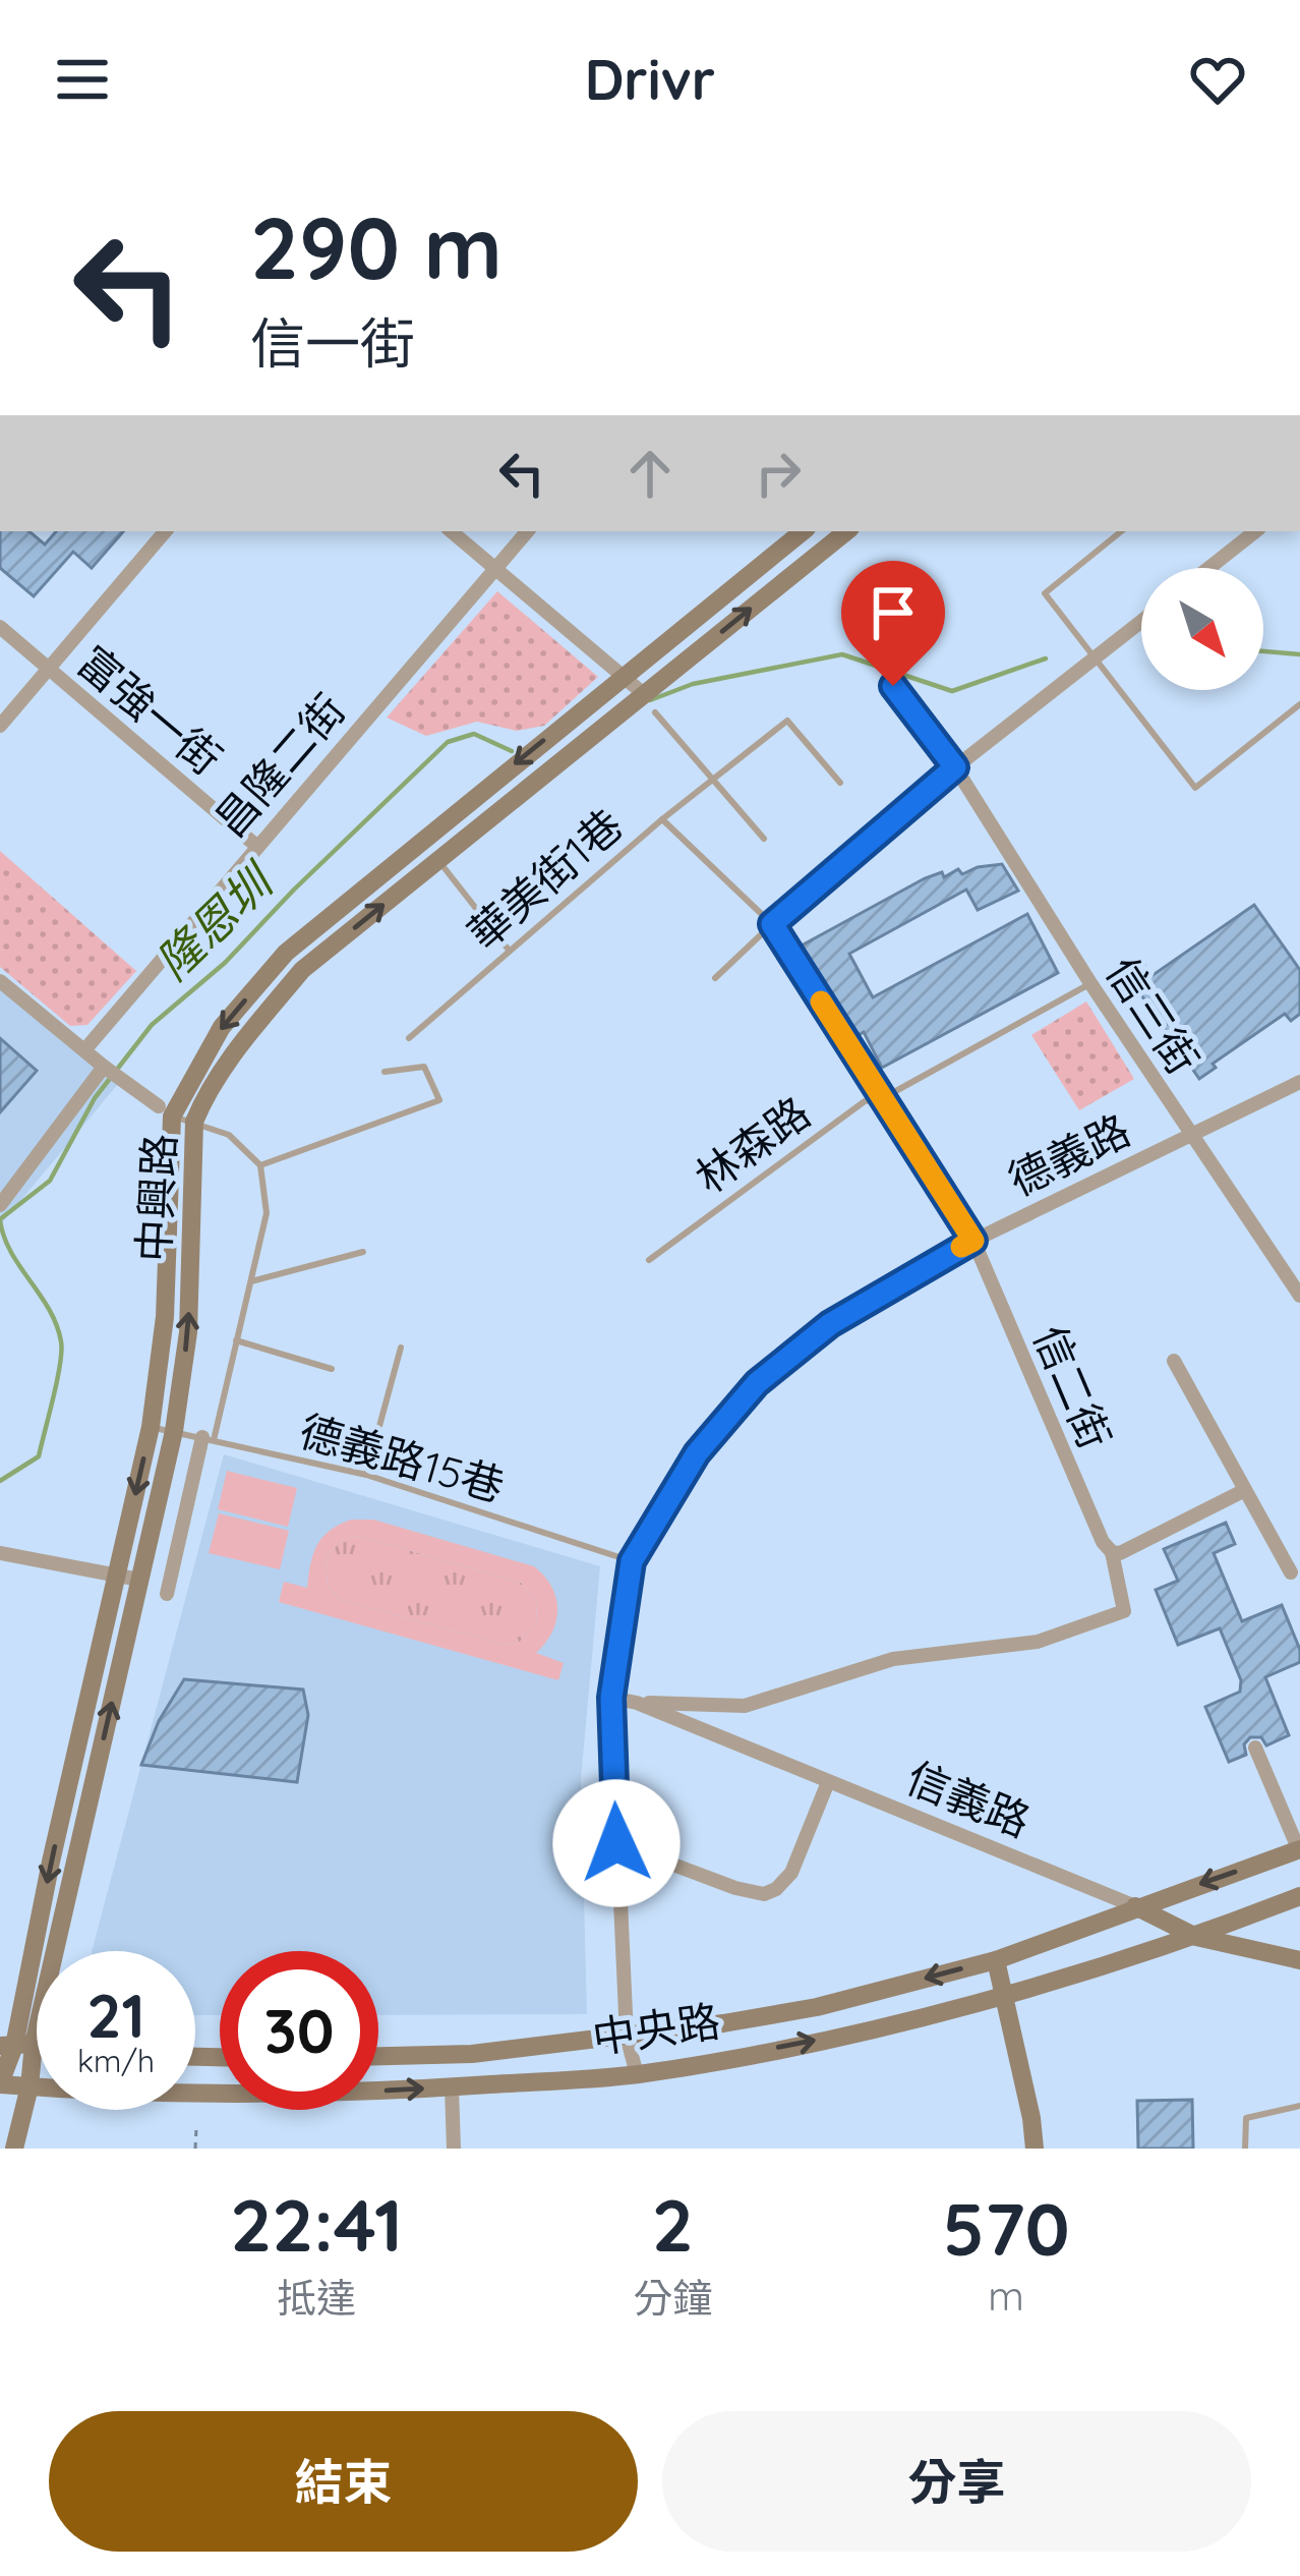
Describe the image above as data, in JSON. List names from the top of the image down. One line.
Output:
{"streets":{"street":["富強一街","昌隆二街","信三街","德義路","中興路","信二街","信義路","中央路"],"lane":["華美街1巷","林森路","德義路15巷"]},"crossings":[["富強一街","昌隆二街"],["華美街1巷","信二街"],["信三街","林森路"],["信三街","德義路"],["林森路","信二街"],["德義路","信二街"],["德義路","德義路15巷"],["德義路","信義路"],["德義路","中央路"],["中興路","德義路15巷"],["中興路","中央路"],["信二街","信義路"],["信義路","中央路"]],"water":["隆恩圳"],"north":"bottom right","page":{"header":"Drivr","turn":["290 m","信一街"],"speed":"21 km/h","limit":"30","eta":["22:41","抵達","2","分鐘","570","m"],"buttons":["結束","分享"]}}
